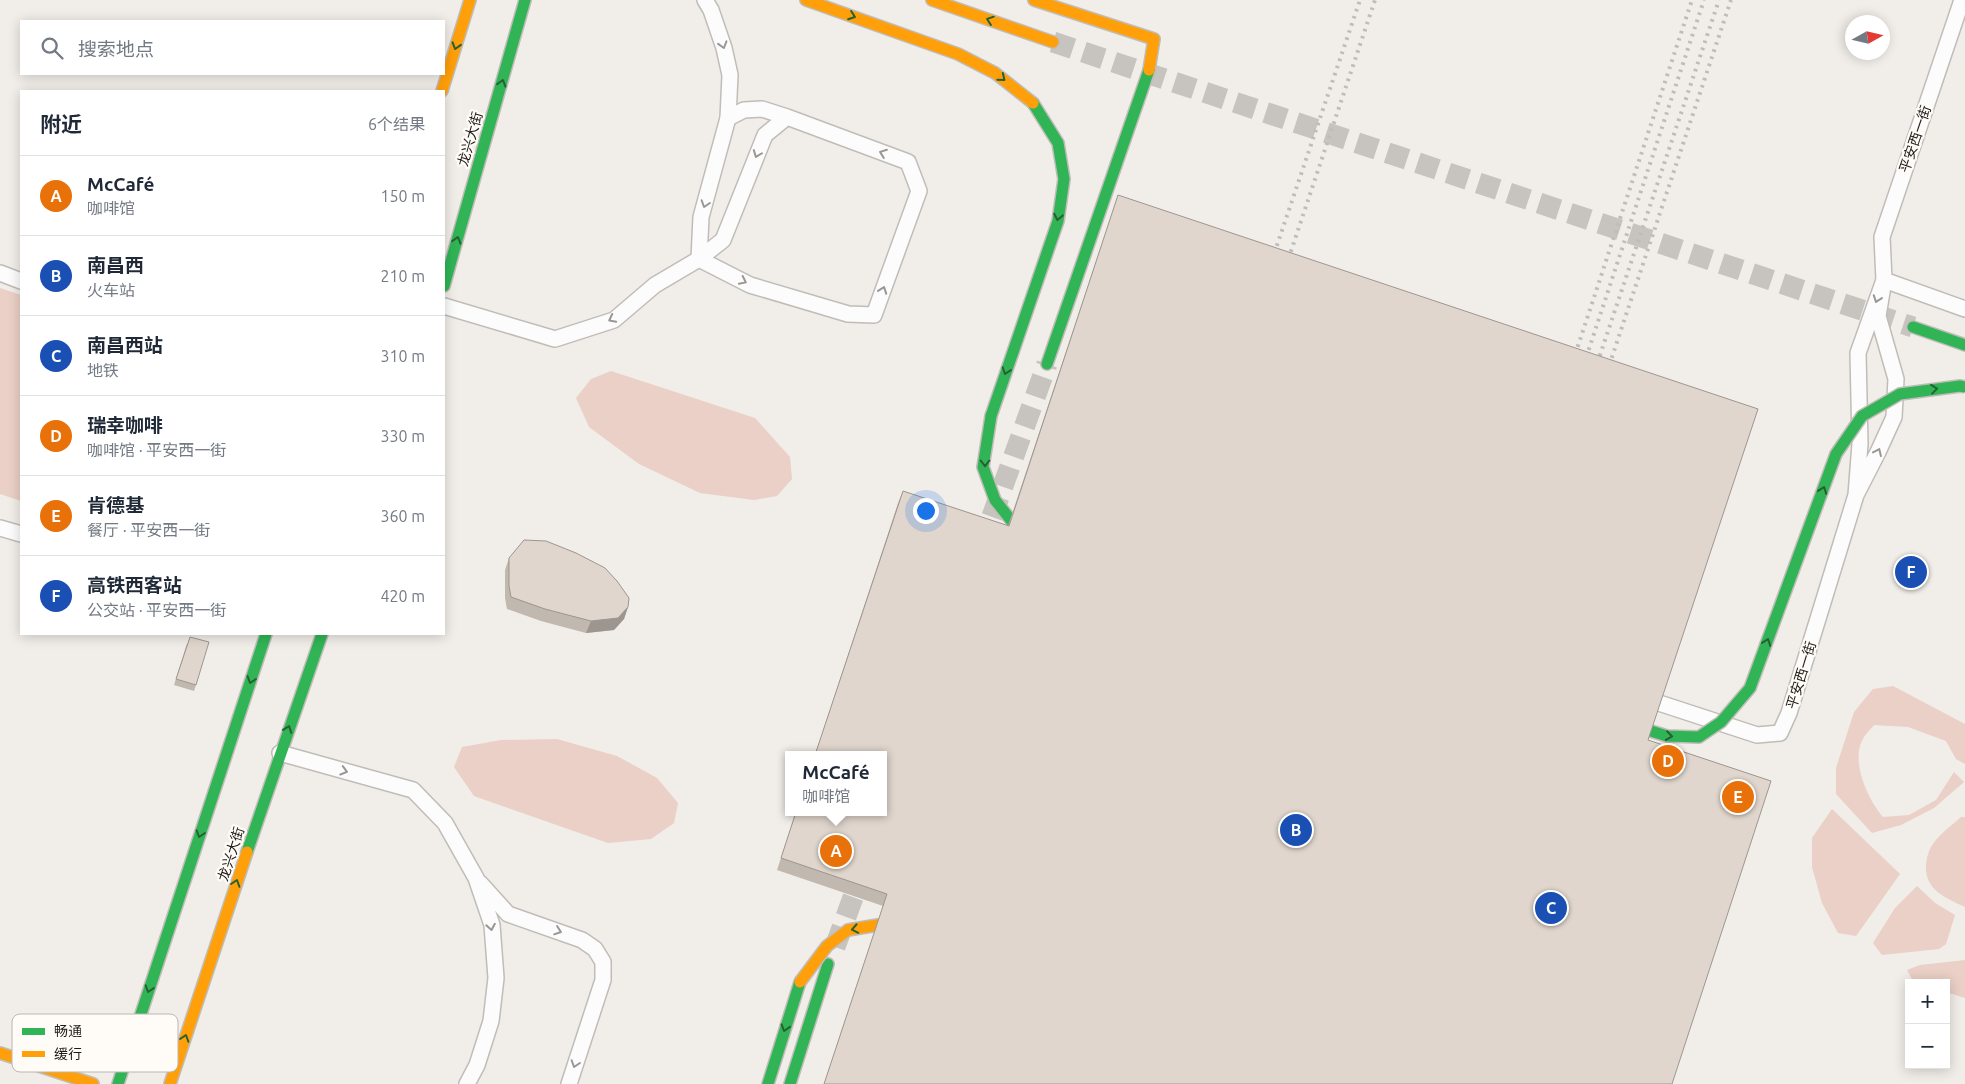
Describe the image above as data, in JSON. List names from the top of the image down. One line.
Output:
{"streets":{"street":["龙兴大街","平安西一街"]},"legend":["畅通","缓行"],"north":"right","page":{"search":"搜索地点","heading":["附近","6个结果"],"list":[{"mark":"A","name":"McCafé","note":"咖啡馆","value":"150 m"},{"mark":"B","name":"南昌西","note":"火车站","value":"210 m"},{"mark":"C","name":"南昌西站","note":"地铁","value":"310 m"},{"mark":"D","name":"瑞幸咖啡","note":"咖啡馆 · 平安西一街","value":"330 m"},{"mark":"E","name":"肯德基","note":"餐厅 · 平安西一街","value":"360 m"},{"mark":"F","name":"高铁西客站","note":"公交站 · 平安西一街","value":"420 m"}],"pins":["F","D","E","B","A","C"],"popup":["McCafé","咖啡馆"],"map_buttons":["+","−"]}}
